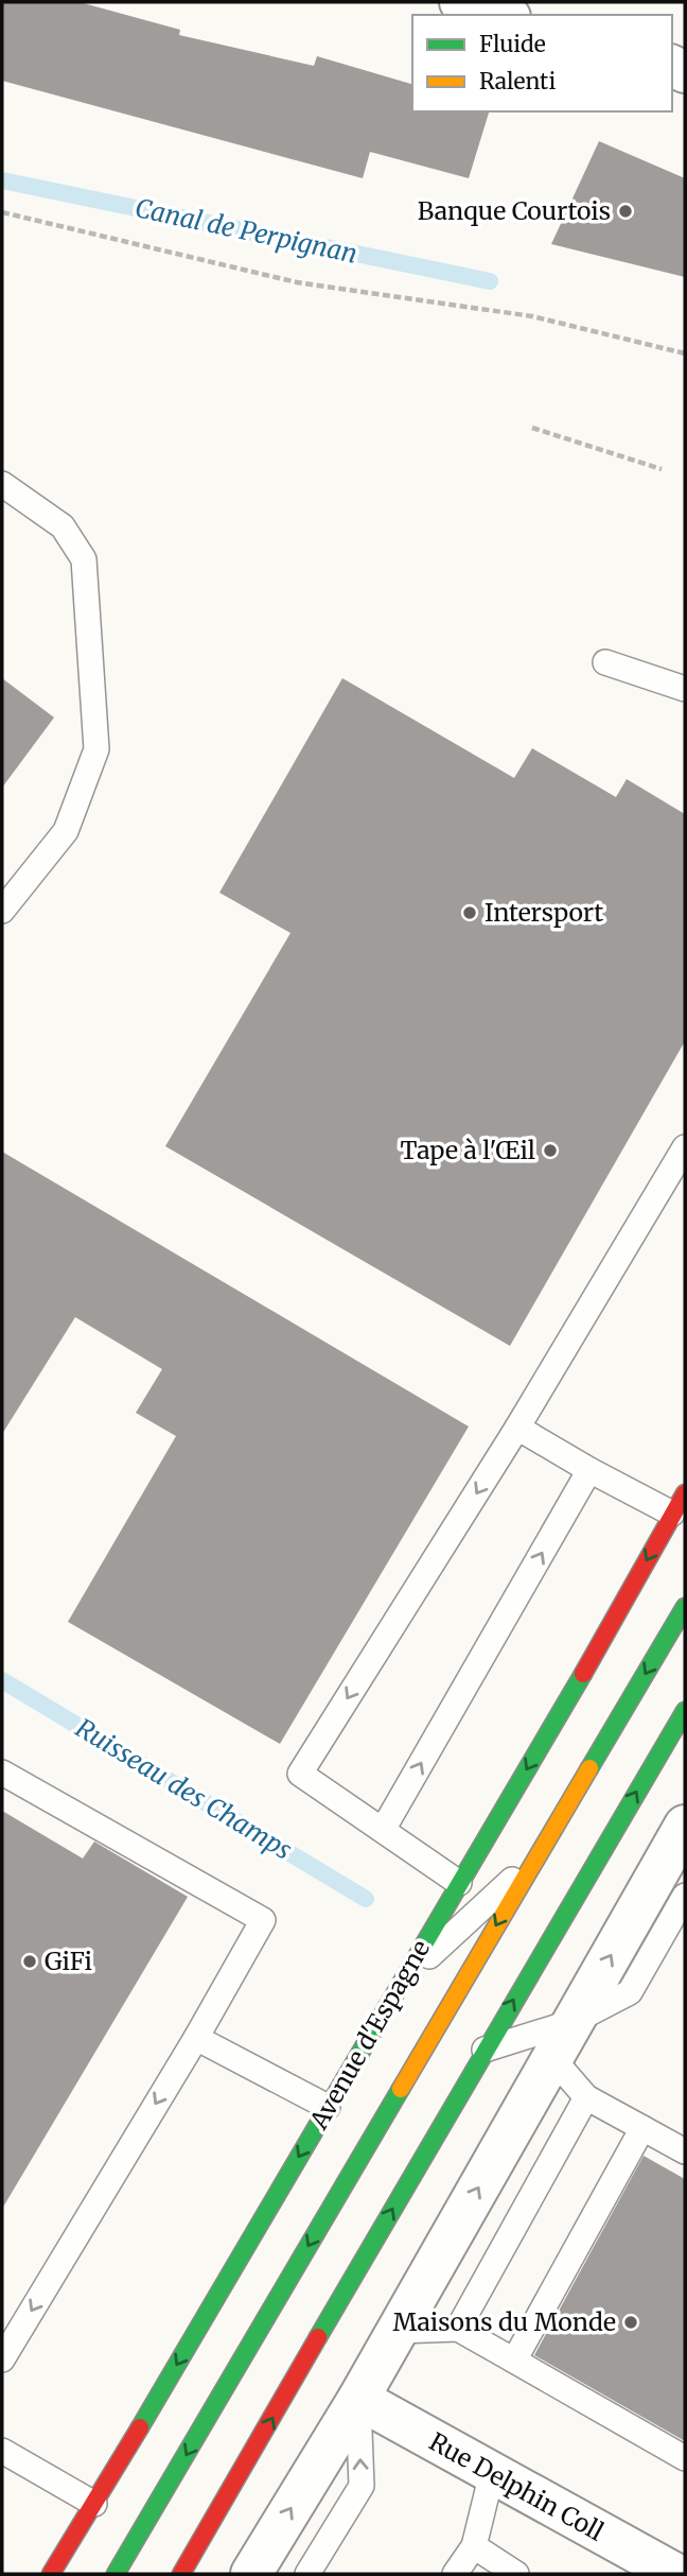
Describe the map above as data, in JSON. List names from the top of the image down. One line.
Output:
{"streets":{"main road":["Avenue d'Espagne"],"street":["Rue Delphin Coll"]},"water":["Canal de Perpignan","Ruisseau des Champs"],"places":["Banque Courtois","Intersport","Tape à l'Œil","GiFi","Maisons du Monde"],"legend":["Fluide","Ralenti"]}
